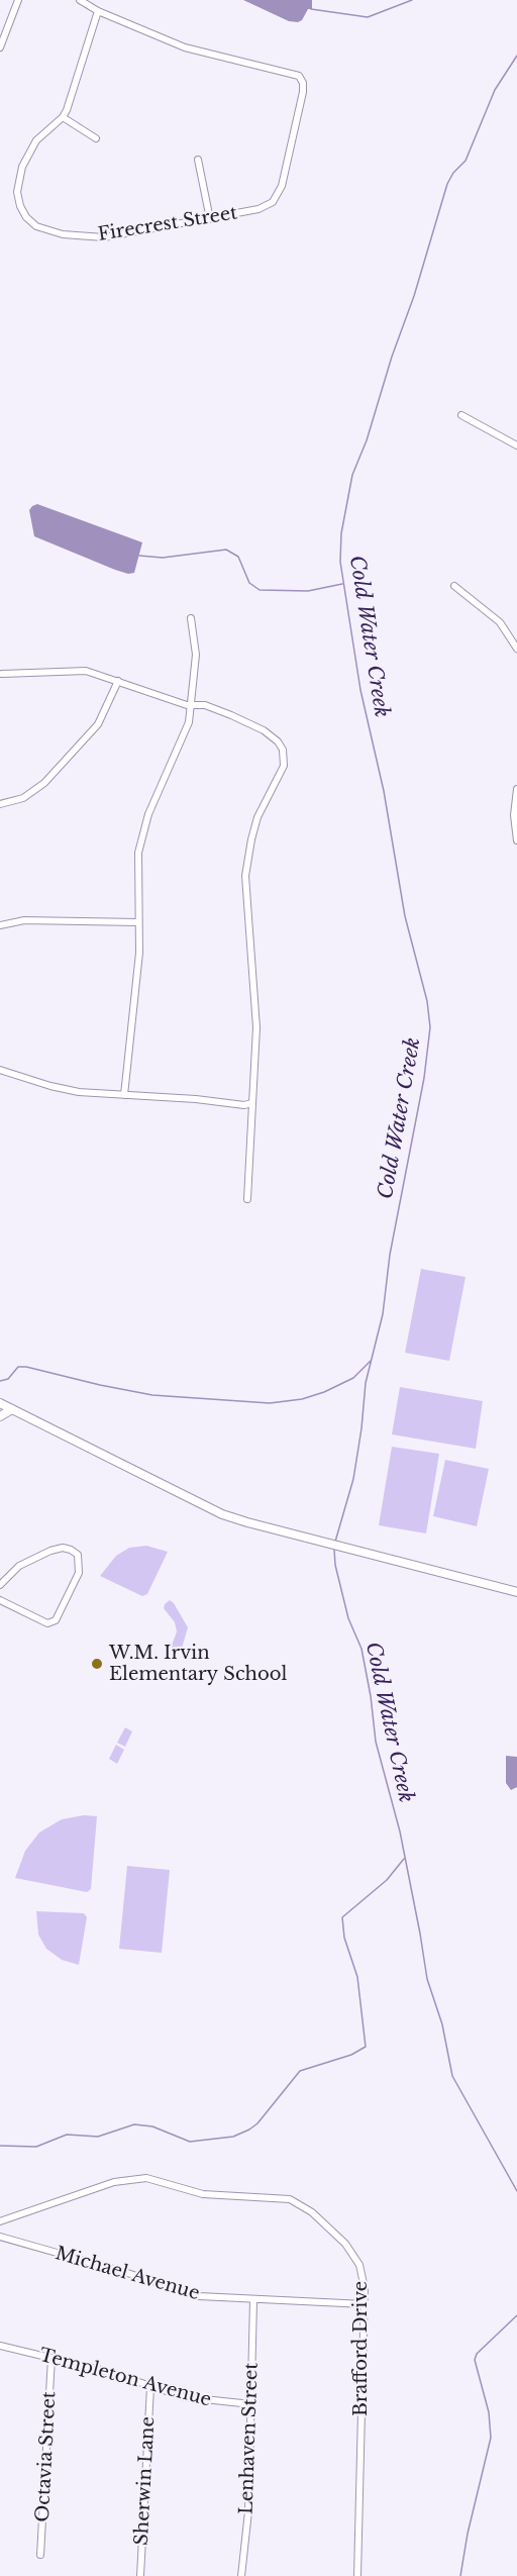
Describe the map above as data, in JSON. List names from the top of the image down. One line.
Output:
{"streets":{"street":["Firecrest Street","Michael Avenue","Brafford Drive","Templeton Avenue","Lenhaven Street","Octavia Street","Sherwin Lane"]},"crossings":[["Michael Avenue","Brafford Drive"],["Michael Avenue","Lenhaven Street"],["Templeton Avenue","Lenhaven Street"],["Templeton Avenue","Octavia Street"],["Templeton Avenue","Sherwin Lane"]],"water":["Cold Water Creek"],"places":["W.M. Irvin Elementary School"]}
